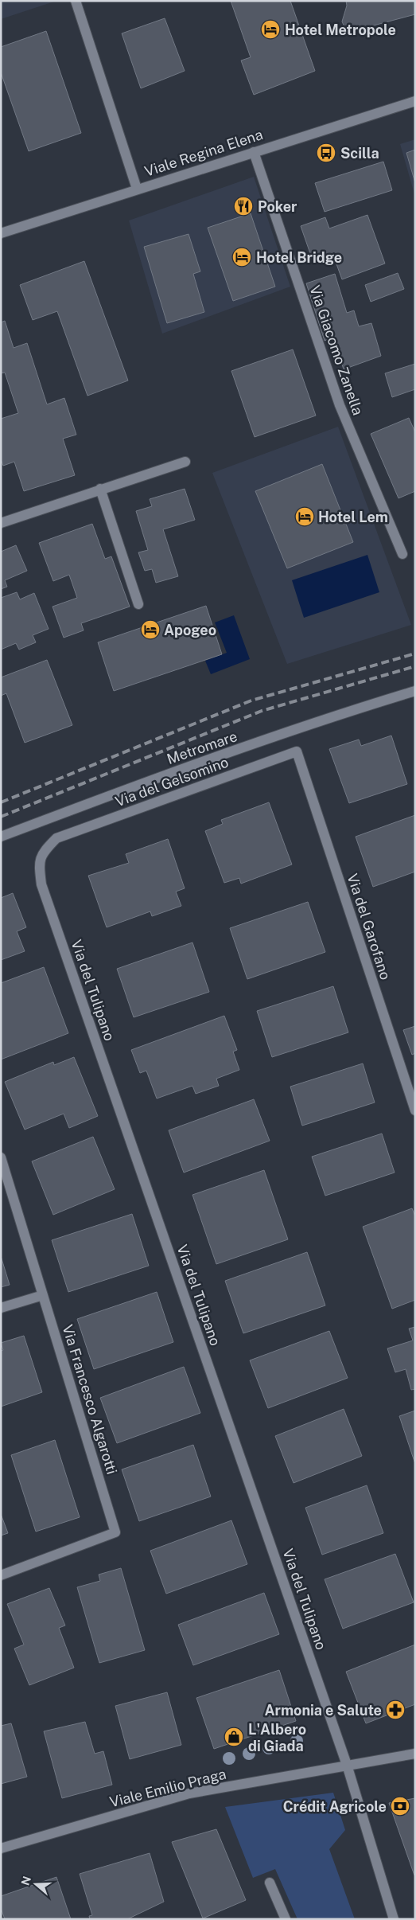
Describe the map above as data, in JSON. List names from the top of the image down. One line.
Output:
{"streets":{"street":["Viale Regina Elena","Via Giacomo Zanella","Metromare","Via del Gelsomino","Via del Garofano","Via del Tulipano","Via Francesco Algarotti","Viale Emilio Praga"]},"crossings":[["Viale Regina Elena","Via Giacomo Zanella"],["Via del Gelsomino","Via del Garofano"],["Via del Gelsomino","Via del Tulipano"],["Via del Tulipano","Viale Emilio Praga"]],"places":{"hotel":["Hotel Metropole","Hotel Bridge","Hotel Lem","Apogeo"],"bus stop":["Scilla"],"restaurant":["Poker"],"pharmacy":["Armonia e Salute"],"shop":["L'Albero di Giada"],"bank":["Crédit Agricole"]},"north":"left"}
